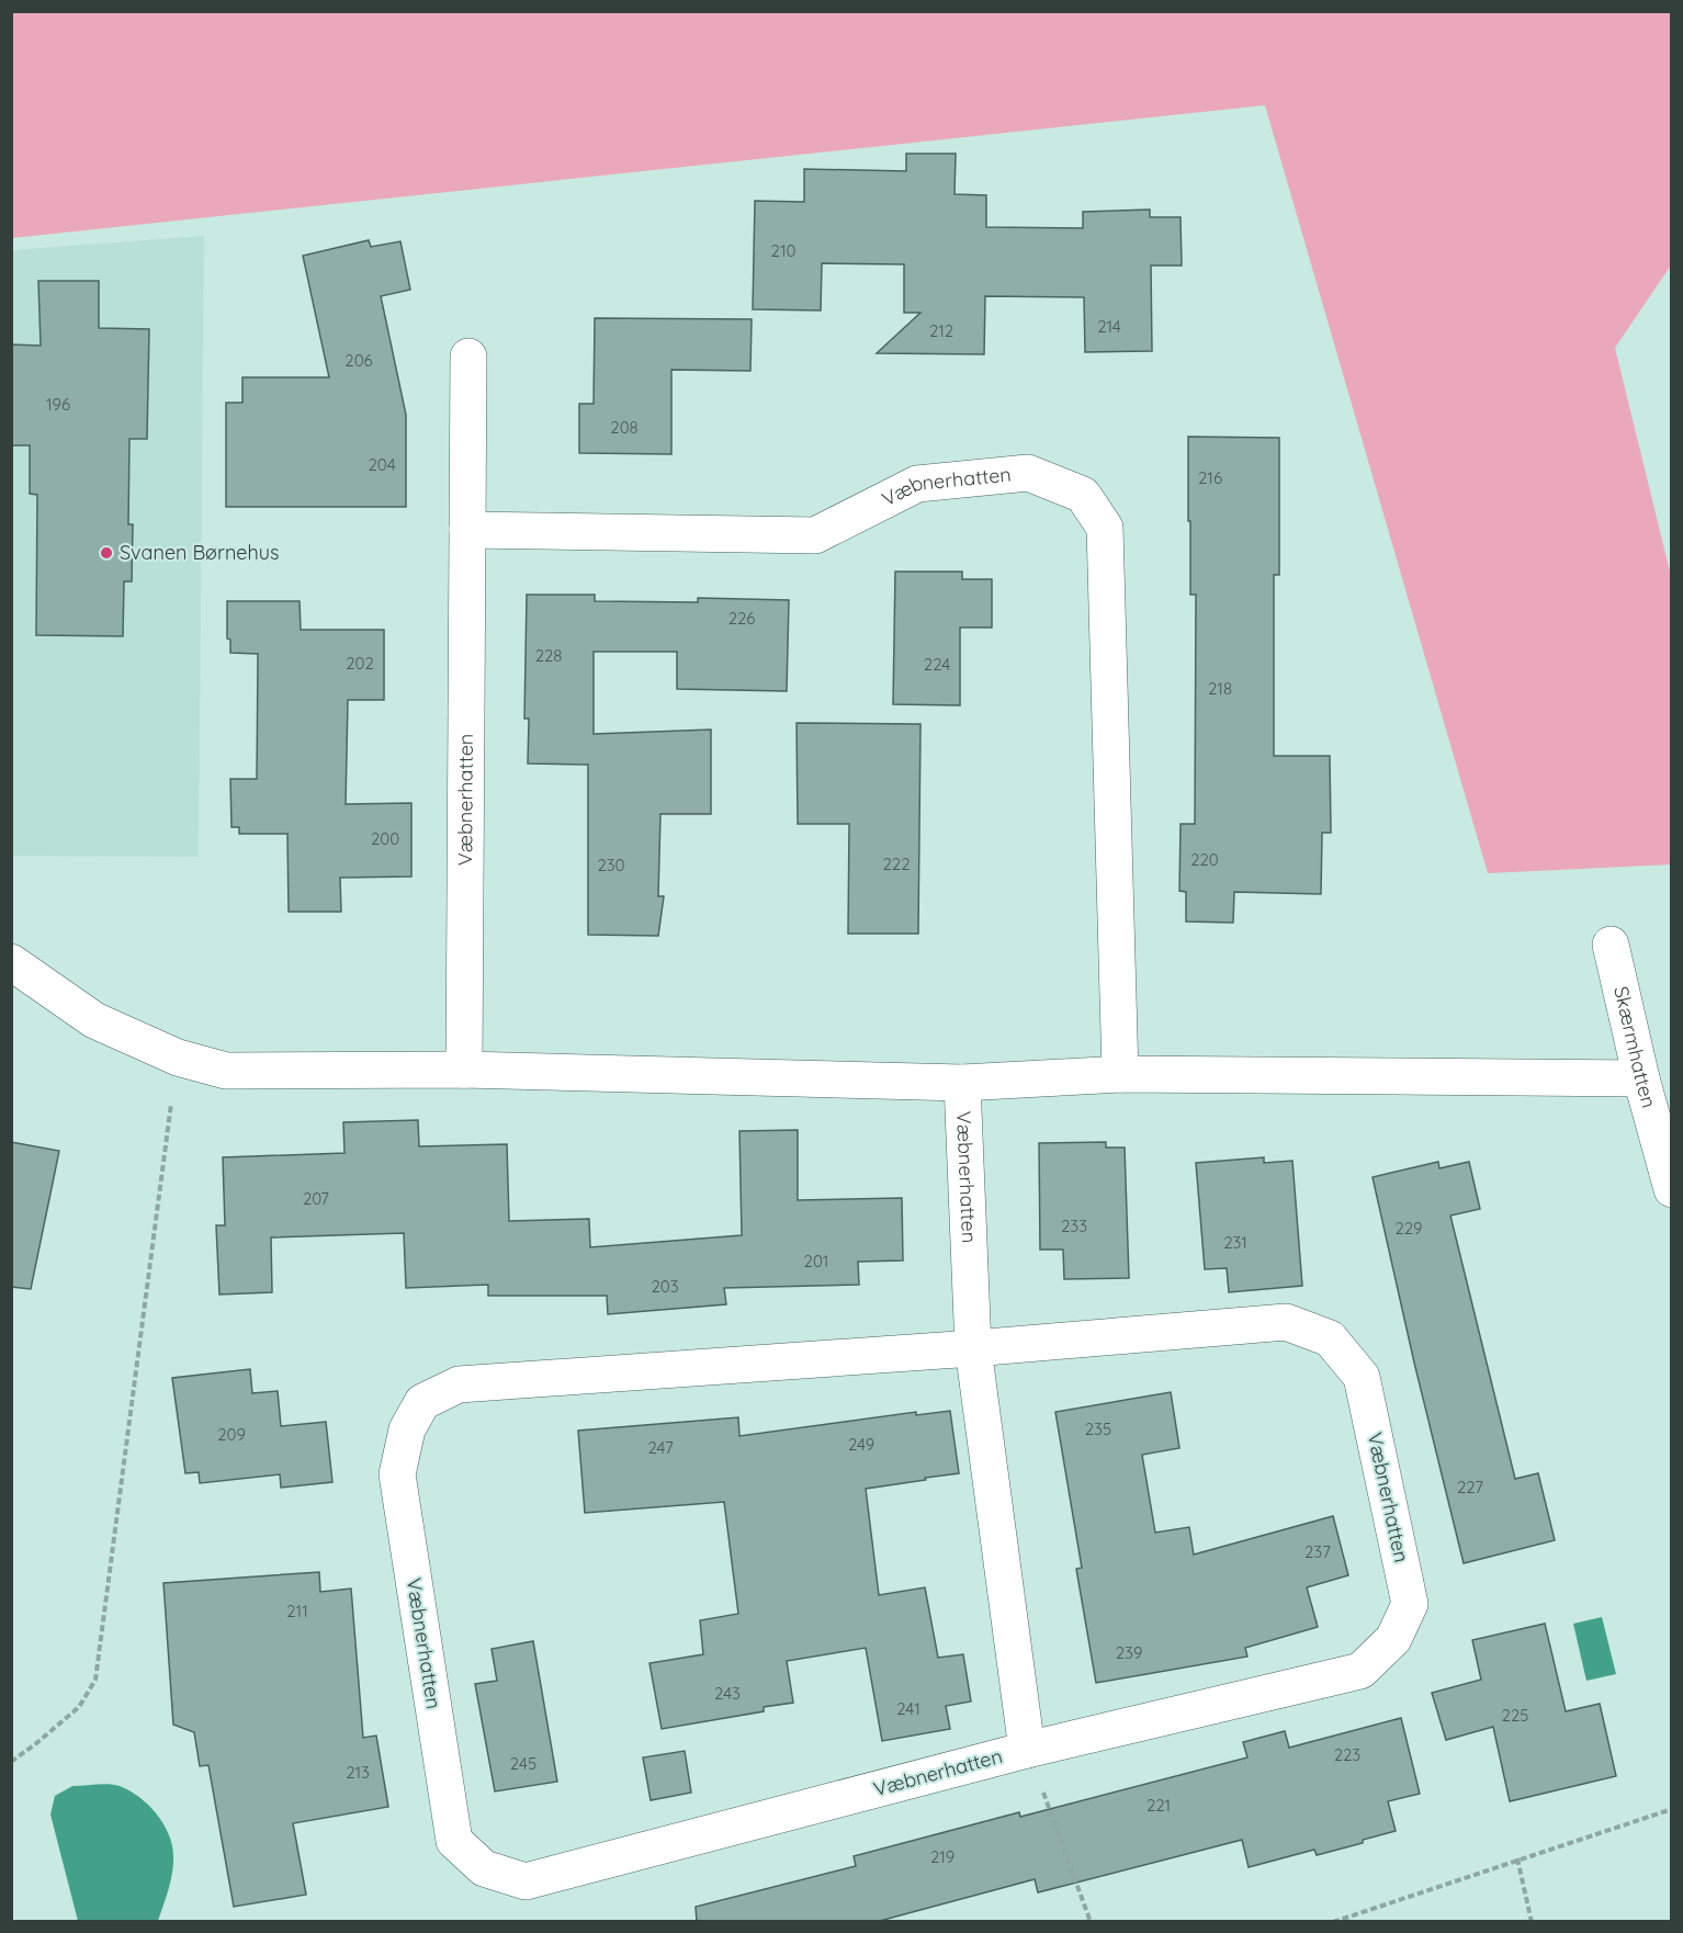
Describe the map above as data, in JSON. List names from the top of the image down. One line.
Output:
{"streets":{"street":["Væbnerhatten","Skærmhatten"]},"crossings":[["Væbnerhatten","Skærmhatten"]],"places":["Svanen Børnehus"],"house_numbers":["210","214","212","206","196","208","204","216","226","228","202","224","218","200","220","222","230","207","233","229","231","201","203","235","209","249","247","227","237","211","239","243","241","225","223","245","213","221","219"]}
